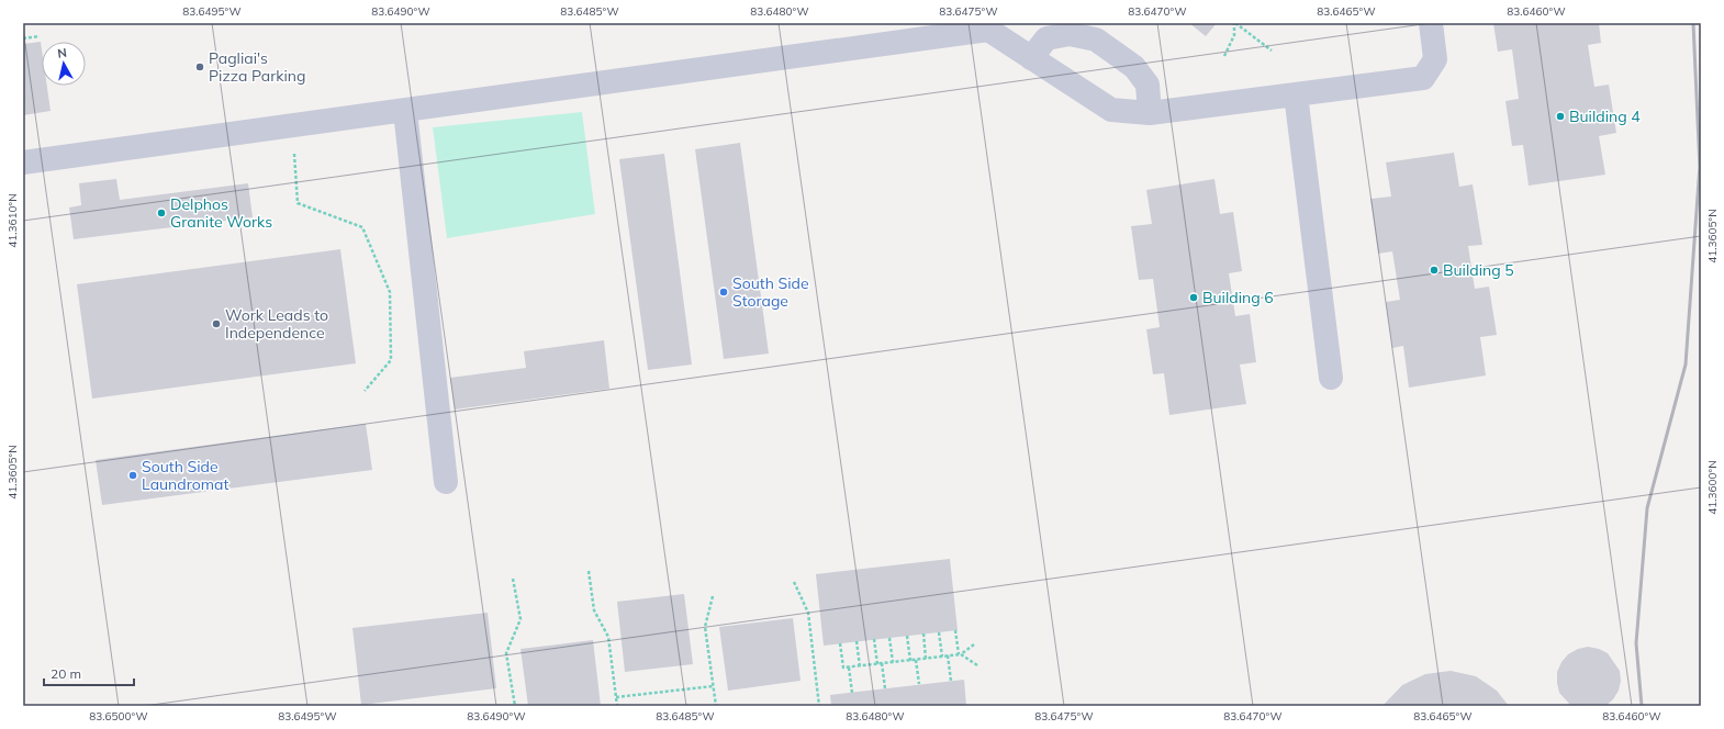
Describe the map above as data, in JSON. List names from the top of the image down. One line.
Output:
{"places":["Pagliai's Pizza Parking","Building 4","Delphos Granite Works","Building 5","South Side Storage","Building 6","Work Leads to Independence","South Side Laundromat"],"scale_bar":"20 m","north":"top","coordinates":["83.6495°W","83.6490°W","83.6485°W","83.6480°W","83.6475°W","83.6470°W","83.6465°W","83.6460°W","41.3610°N","41.3605°N","41.3600°N","83.6500°W"]}
